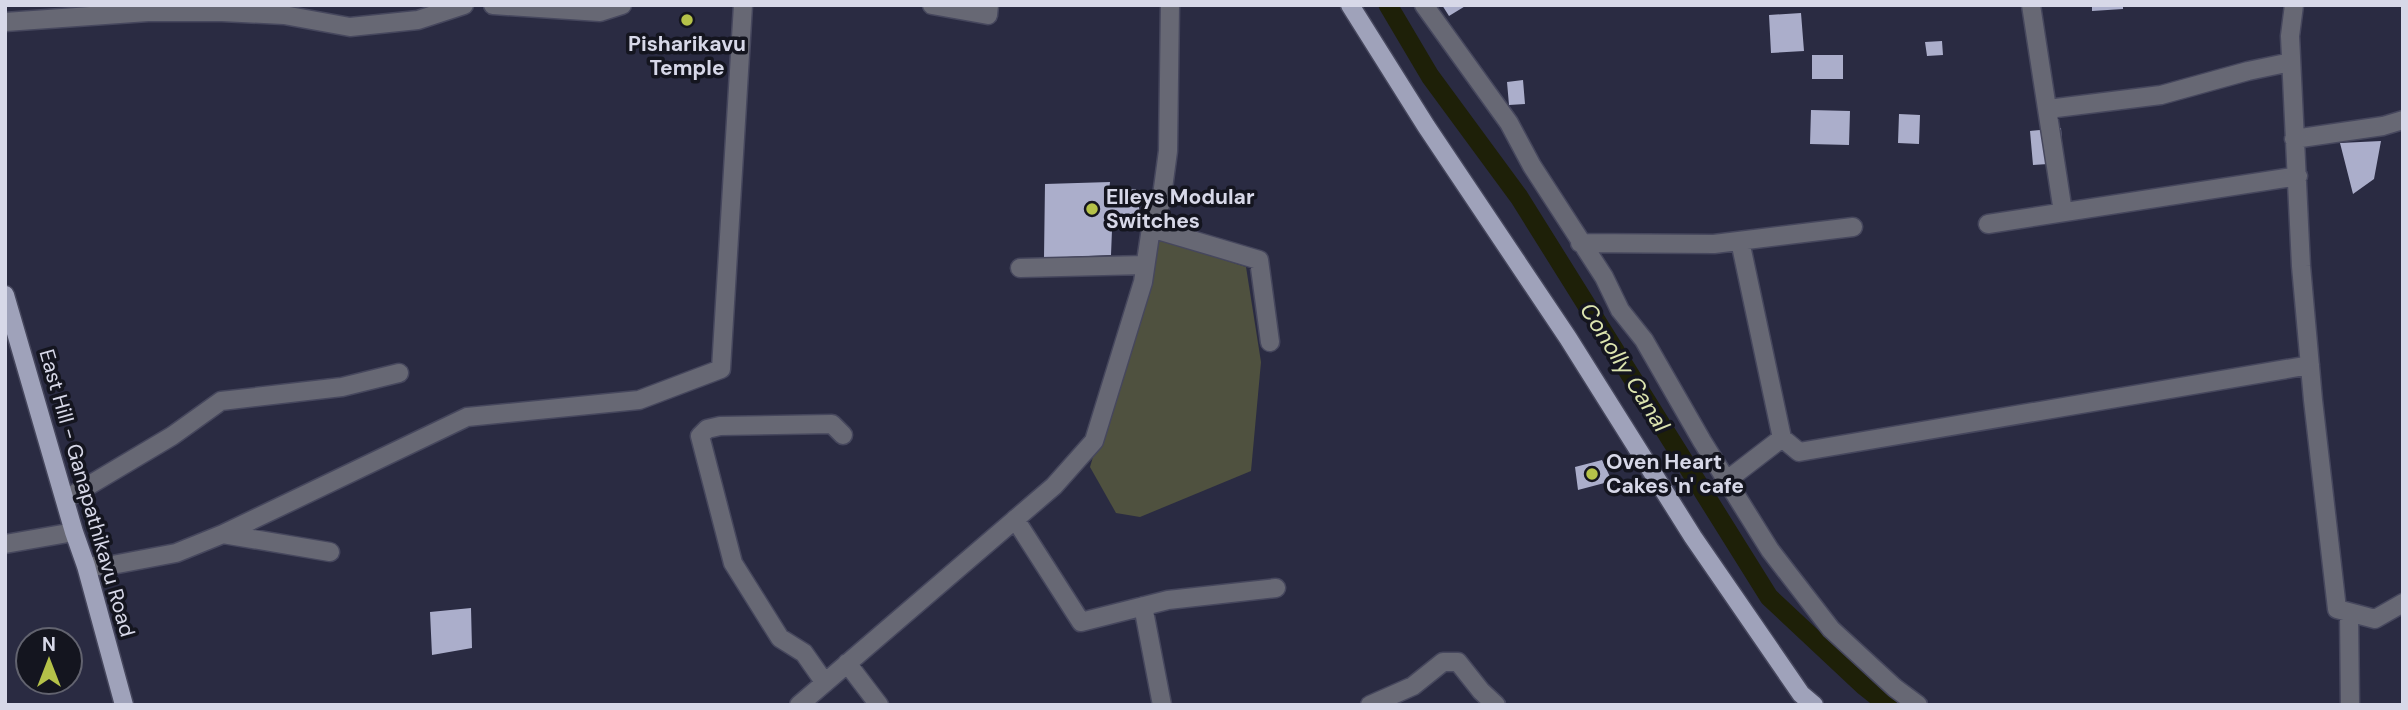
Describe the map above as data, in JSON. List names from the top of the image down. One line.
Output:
{"streets":{"main road":["East Hill - Ganapathikavu Road"]},"water":["Conolly Canal"],"places":["Pisharikavu Temple","Elleys Modular Switches","Oven Heart Cakes 'n' cafe"],"north":"top"}
